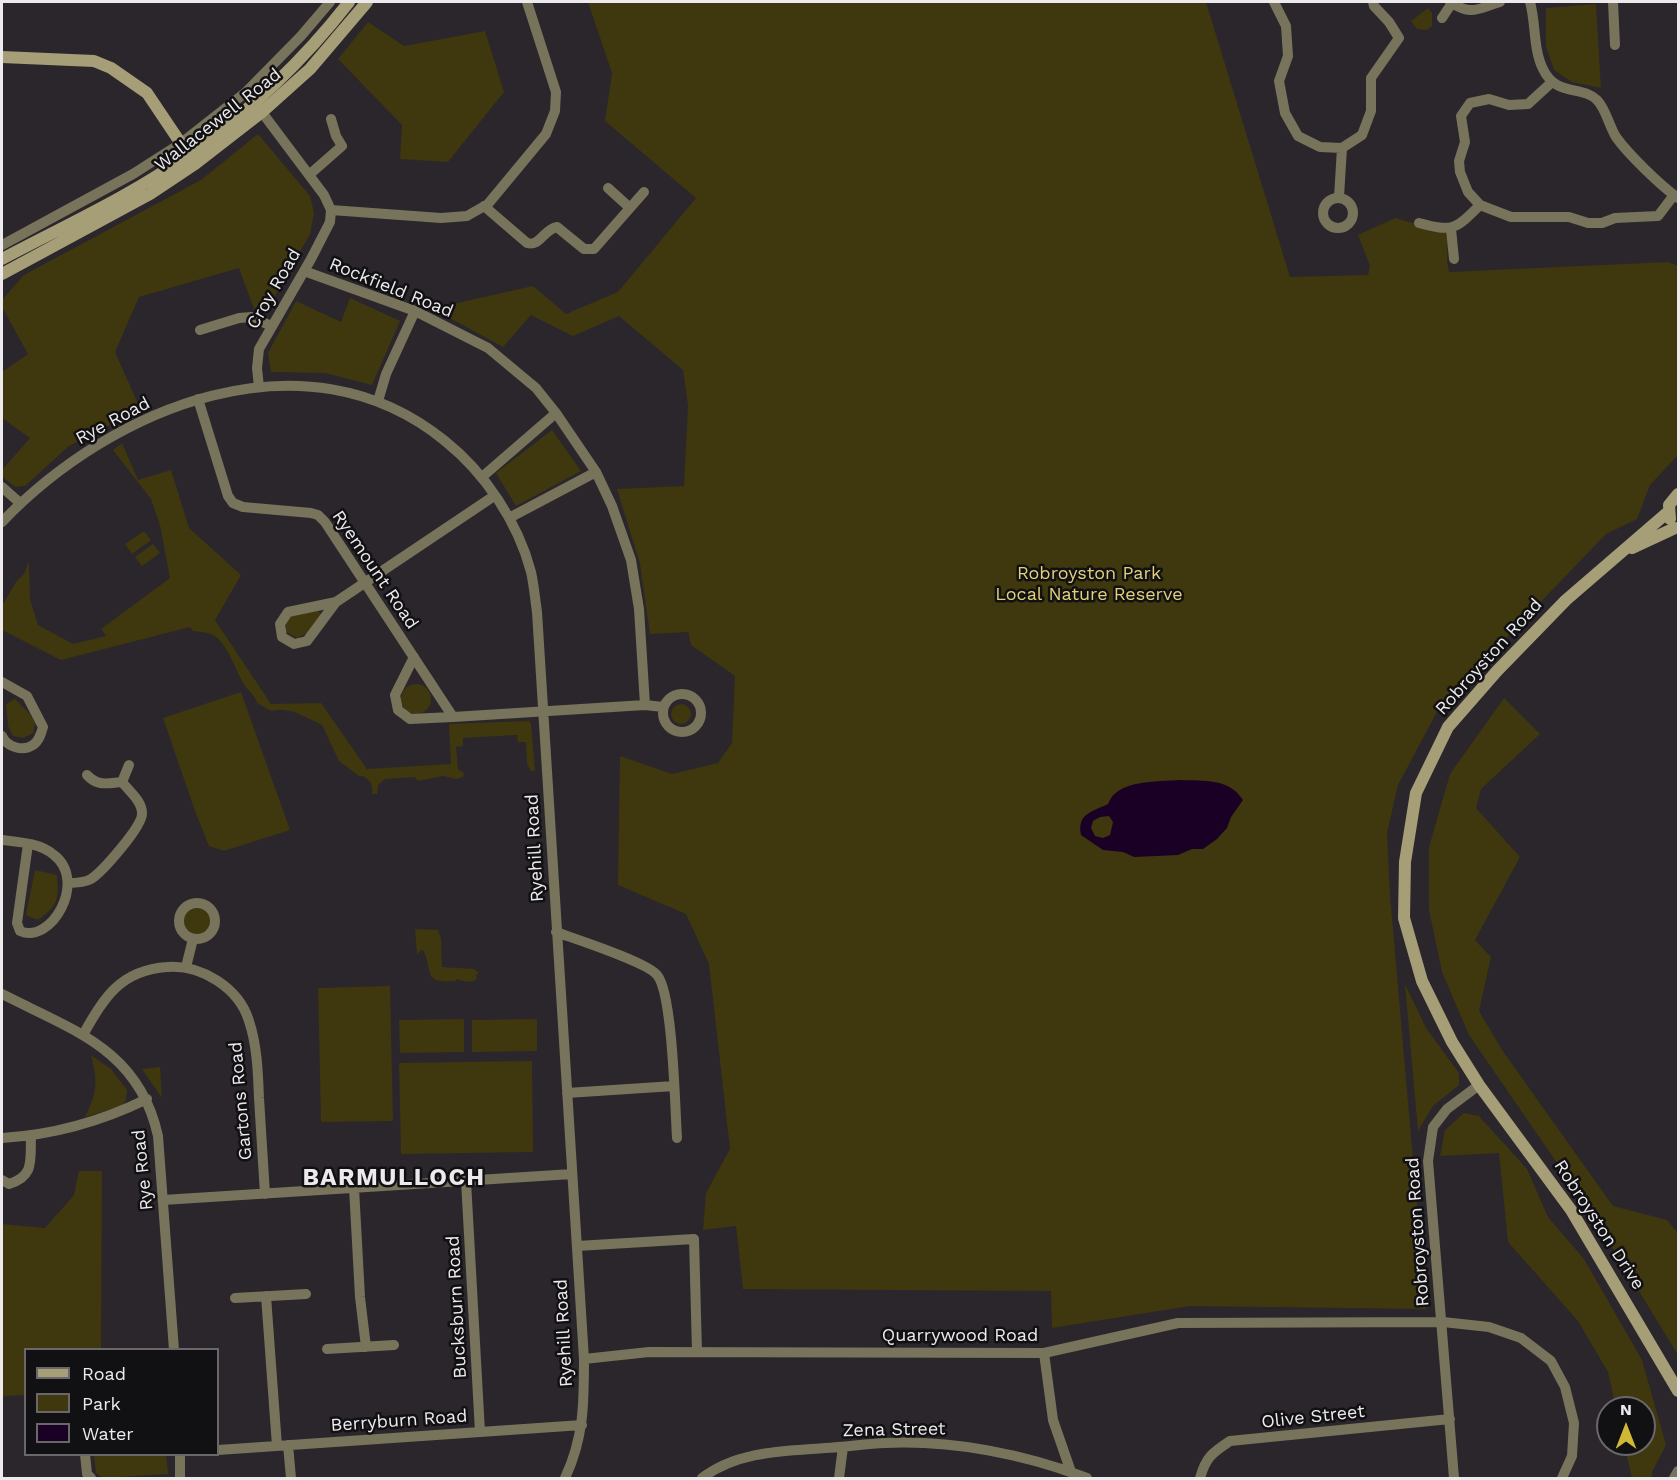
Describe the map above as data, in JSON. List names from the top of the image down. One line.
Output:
{"streets":{"main road":["Wallacewell Road","Robroyston Road","Robroyston Drive"],"street":["Rockfield Road","Croy Road","Rye Road","Ryemount Road","Ryehill Road","Gartons Road","Bucksburn Road","Quarrywood Road","Olive Street","Berryburn Road","Zena Street"]},"crossings":[["Rockfield Road","Croy Road"],["Croy Road","Rye Road"],["Croy Road","Ryehill Road"],["Rye Road","Ryemount Road"],["Rye Road","Ryehill Road"],["Rye Road","Gartons Road"],["Ryemount Road","Ryehill Road"],["Robroyston Road","Robroyston Drive"],["Robroyston Road","Quarrywood Road"],["Robroyston Road","Olive Street"],["Ryehill Road","Quarrywood Road"],["Ryehill Road","Berryburn Road"],["Bucksburn Road","Berryburn Road"]],"districts":["BARMULLOCH"],"parks":["Robroyston Park Local Nature Reserve"],"legend":["Road","Park","Water"],"north":"top"}
